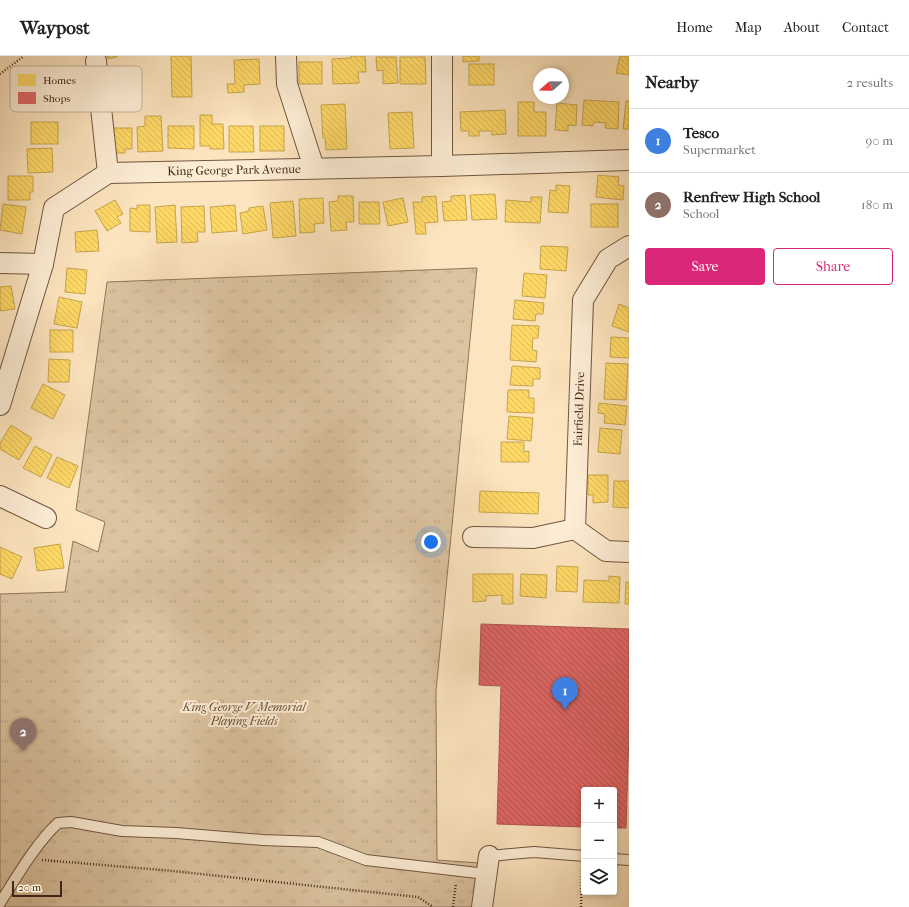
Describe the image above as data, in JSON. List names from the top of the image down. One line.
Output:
{"streets":{"street":["King George Park Avenue","Fairfield Drive"]},"parks":["King George V Memorial Playing Fields"],"legend":["Homes","Shops"],"scale_bar":"20 m","north":"left","page":{"header":"Waypost","nav":["Home","Map","About","Contact"],"heading":["Nearby","2 results"],"list":[{"mark":"1","name":"Tesco","note":"Supermarket","value":"90 m"},{"mark":"2","name":"Renfrew High School","note":"School","value":"180 m"}],"buttons":["Save","Share"],"pins":["1","2"],"map_buttons":["+","−"],"scale":"20 m"}}
